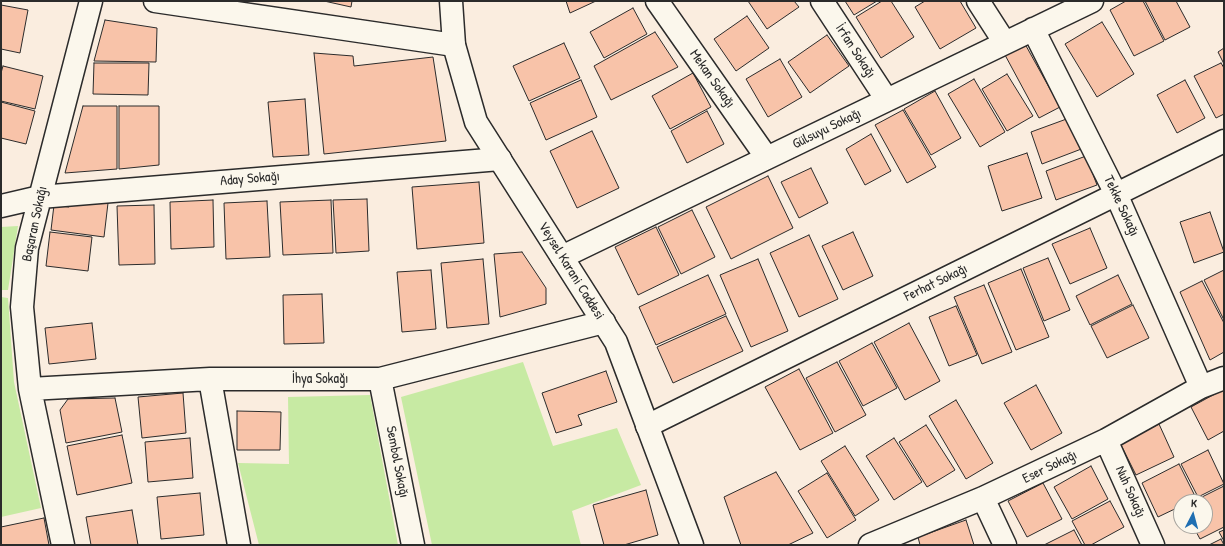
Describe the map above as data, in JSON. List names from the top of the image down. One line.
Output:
{"streets":{"street":["İrfan Sokağı","Mekan Sokağı","Gülsuyu Sokağı","Aday Sokağı","Tekke Sokağı","Başaran Sokağı","Veysel Karani Caddesi","Ferhat Sokağı","İhya Sokağı","Sembol Sokağı","Eser Sokağı","Nuh Sokağı"]},"crossings":[["İrfan Sokağı","Gülsuyu Sokağı"],["Mekan Sokağı","Gülsuyu Sokağı"],["Gülsuyu Sokağı","Tekke Sokağı"],["Gülsuyu Sokağı","Veysel Karani Caddesi"],["Aday Sokağı","Başaran Sokağı"],["Aday Sokağı","Veysel Karani Caddesi"],["Tekke Sokağı","Ferhat Sokağı"],["Tekke Sokağı","Eser Sokağı"],["Başaran Sokağı","İhya Sokağı"],["Veysel Karani Caddesi","Ferhat Sokağı"],["Veysel Karani Caddesi","İhya Sokağı"],["İhya Sokağı","Sembol Sokağı"],["Eser Sokağı","Nuh Sokağı"]],"north":"top"}
